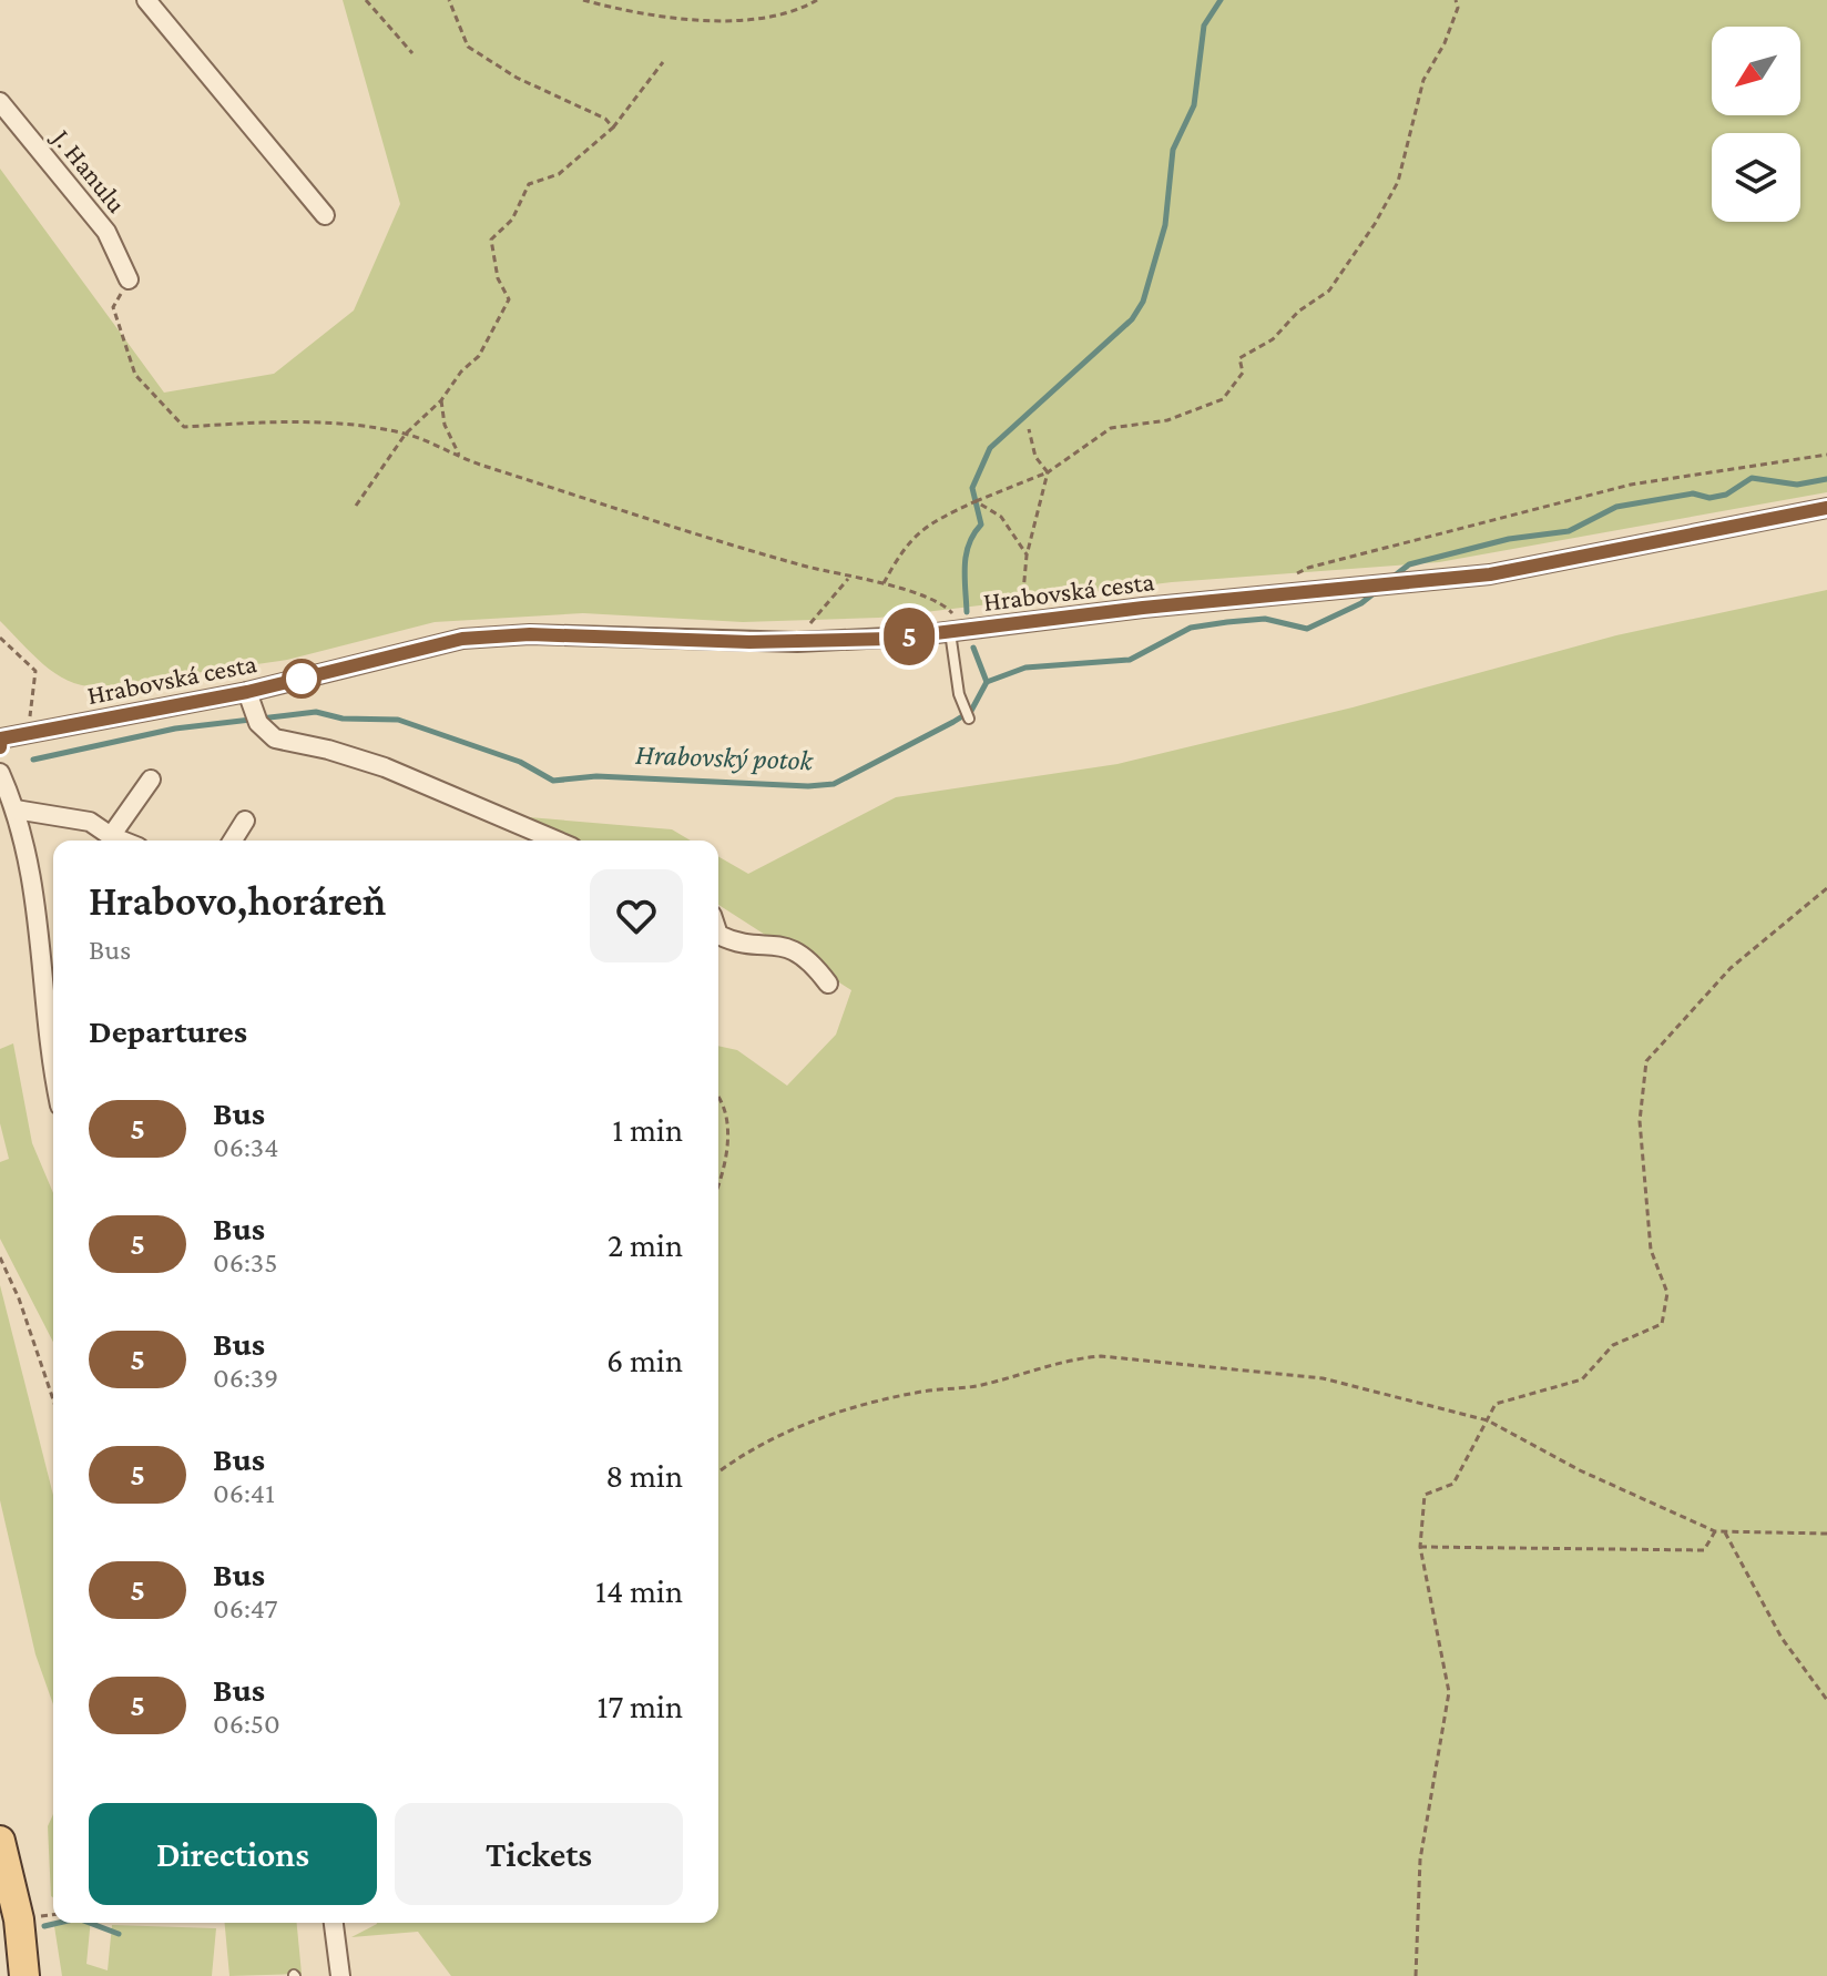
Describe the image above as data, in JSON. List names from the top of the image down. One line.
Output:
{"streets":{"street":["J. Hanulu","Hrabovská cesta"]},"water":["Hrabovský potok"],"lines":["bus line 5"],"north":"bottom left","page":{"on_map":"5","heading":[["Hrabovo,horáreň","Bus"],"Departures"],"list":[{"mark":"5","name":"Bus","note":"06:34","value":"1 min"},{"mark":"5","name":"Bus","note":"06:35","value":"2 min"},{"mark":"5","name":"Bus","note":"06:39","value":"6 min"},{"mark":"5","name":"Bus","note":"06:41","value":"8 min"},{"mark":"5","name":"Bus","note":"06:47","value":"14 min"},{"mark":"5","name":"Bus","note":"06:50","value":"17 min"}],"buttons":["Directions","Tickets"]}}
